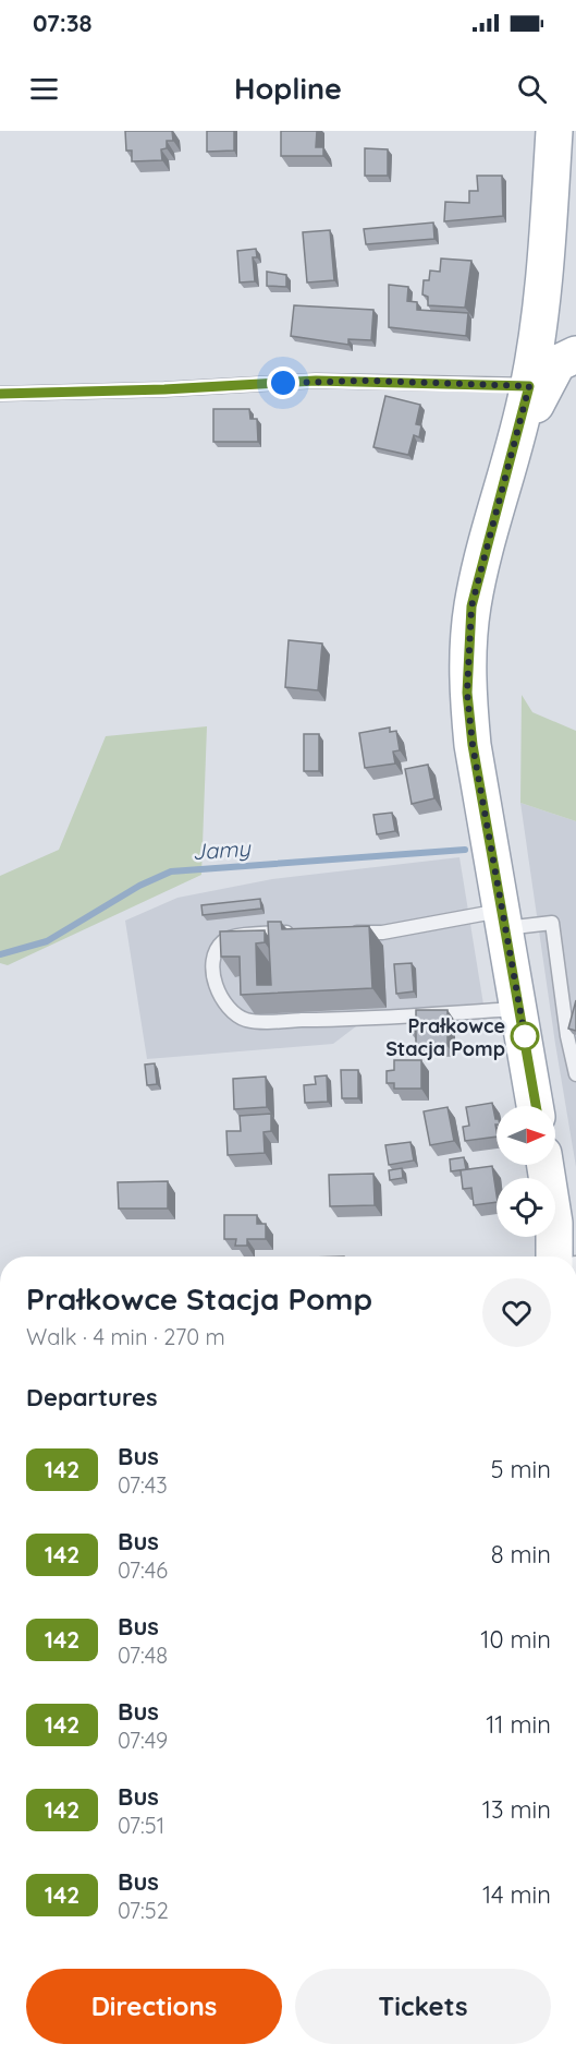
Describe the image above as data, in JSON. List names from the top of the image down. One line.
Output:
{"water":["Jamy"],"places":["Prałkowce Stacja Pomp"],"lines":["bus line 142"],"north":"right","page":{"status":"07:38","header":"Hopline","heading":[["Prałkowce Stacja Pomp","Walk · 4 min · 270 m"],"Departures"],"list":[{"mark":"142","name":"Bus","note":"07:43","value":"5 min"},{"mark":"142","name":"Bus","note":"07:46","value":"8 min"},{"mark":"142","name":"Bus","note":"07:48","value":"10 min"},{"mark":"142","name":"Bus","note":"07:49","value":"11 min"},{"mark":"142","name":"Bus","note":"07:51","value":"13 min"},{"mark":"142","name":"Bus","note":"07:52","value":"14 min"}],"buttons":["Directions","Tickets"]}}
